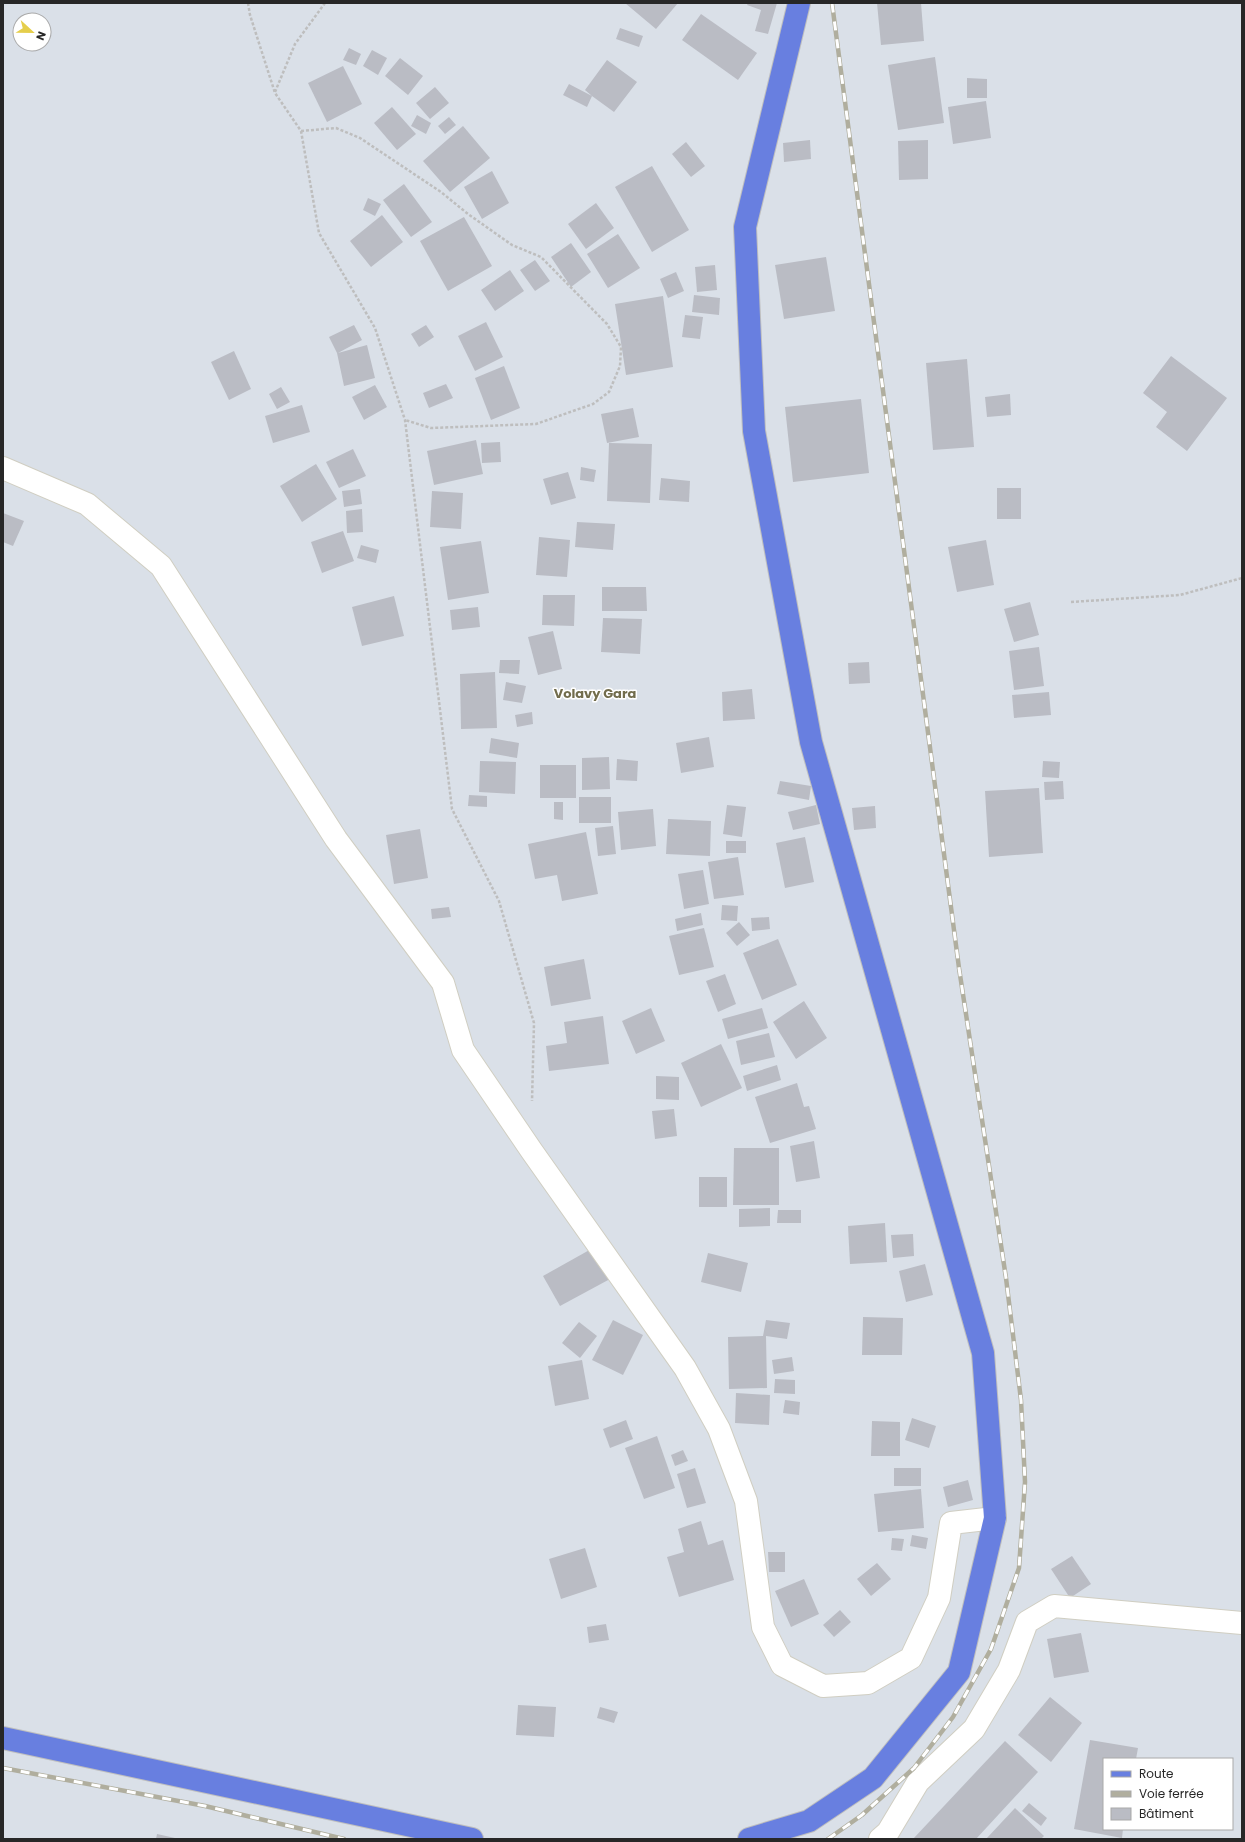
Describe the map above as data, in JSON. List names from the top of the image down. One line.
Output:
{"districts":["Volavy Gara"],"legend":["Route","Voie ferrée","Bâtiment"],"north":"right"}
